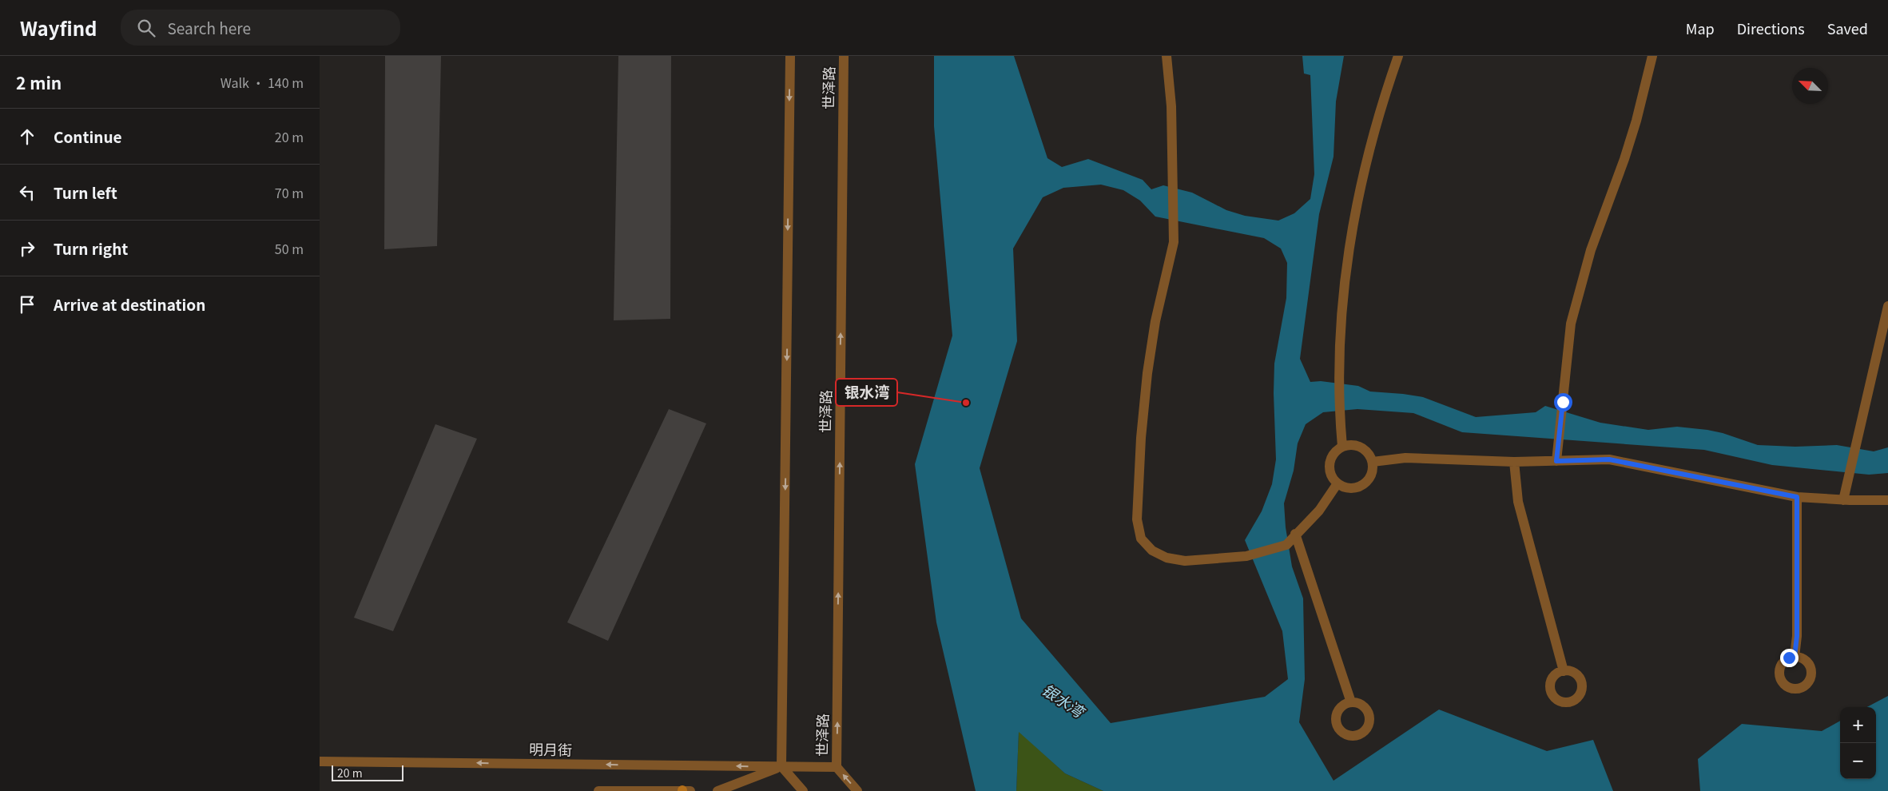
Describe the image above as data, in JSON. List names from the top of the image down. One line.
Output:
{"streets":{"street":["世泽路","明月街"]},"crossings":[["世泽路","明月街"]],"water":["银水湾"],"places":["银水湾"],"scale_bar":"20 m","north":"top left","page":{"header":"Wayfind","search":"Search here","nav":["Map","Directions","Saved"],"heading":["2 min","Walk · 140 m"],"list":[["Continue","20 m"],["Turn left","70 m"],["Turn right","50 m"],"Arrive at destination"],"map_buttons":["+","−"],"scale":"20 m"}}
